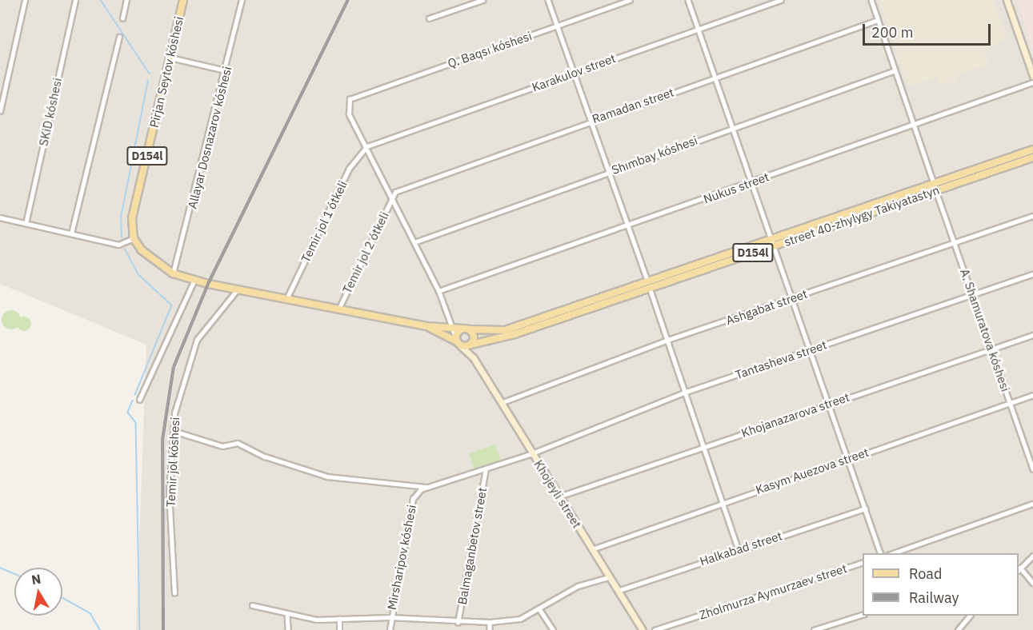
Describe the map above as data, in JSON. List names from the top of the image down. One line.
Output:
{"streets":{"main road":["Pirjan Seytov kóshesi","D154l","street 40-zhylygy Takiyatastyn"],"street":["Q. Baqsı kóshesi","Karakulov street","Ramadan street","SKiD kóshesi","Allayar Dosnazarov kóshesi","Shımbay kóshesi","Nukus street","Temir jol 1 ótkeli","Temir jol 2 ótkeli","Ashgabat street","A. Shamuratova kóshesi","Tantasheva street","Khojanazarova street","Temir jol kóshesi","Kasym Auezova street","Khojeyli street","Balmaganbetov street","Halkabad street","Mirsharipov kóshesi","Zholmurza Aymurzaev street"]},"crossings":[["Q. Baqsı kóshesi","Karakulov street"],["Q. Baqsı kóshesi","Temir jol 1 ótkeli"],["Pirjan Seytov kóshesi","D154l"],["Karakulov street","Temir jol 1 ótkeli"],["Ramadan street","Temir jol 2 ótkeli"],["Allayar Dosnazarov kóshesi","D154l"],["D154l","street 40-zhylygy Takiyatastyn"],["D154l","Temir jol 1 ótkeli"],["D154l","Temir jol 2 ótkeli"],["D154l","Temir jol kóshesi"],["street 40-zhylygy Takiyatastyn","A. Shamuratova kóshesi"],["Ashgabat street","A. Shamuratova kóshesi"],["Ashgabat street","Khojeyli street"],["A. Shamuratova kóshesi","Tantasheva street"],["A. Shamuratova kóshesi","Khojanazarova street"],["A. Shamuratova kóshesi","Kasym Auezova street"],["Tantasheva street","Khojeyli street"],["Tantasheva street","Mirsharipov kóshesi"],["Khojanazarova street","Khojeyli street"],["Kasym Auezova street","Khojeyli street"],["Khojeyli street","Halkabad street"],["Khojeyli street","Mirsharipov kóshesi"],["Balmaganbetov street","Mirsharipov kóshesi"]],"legend":["Road","Railway"],"scale_bar":"200 m","north":"top"}
